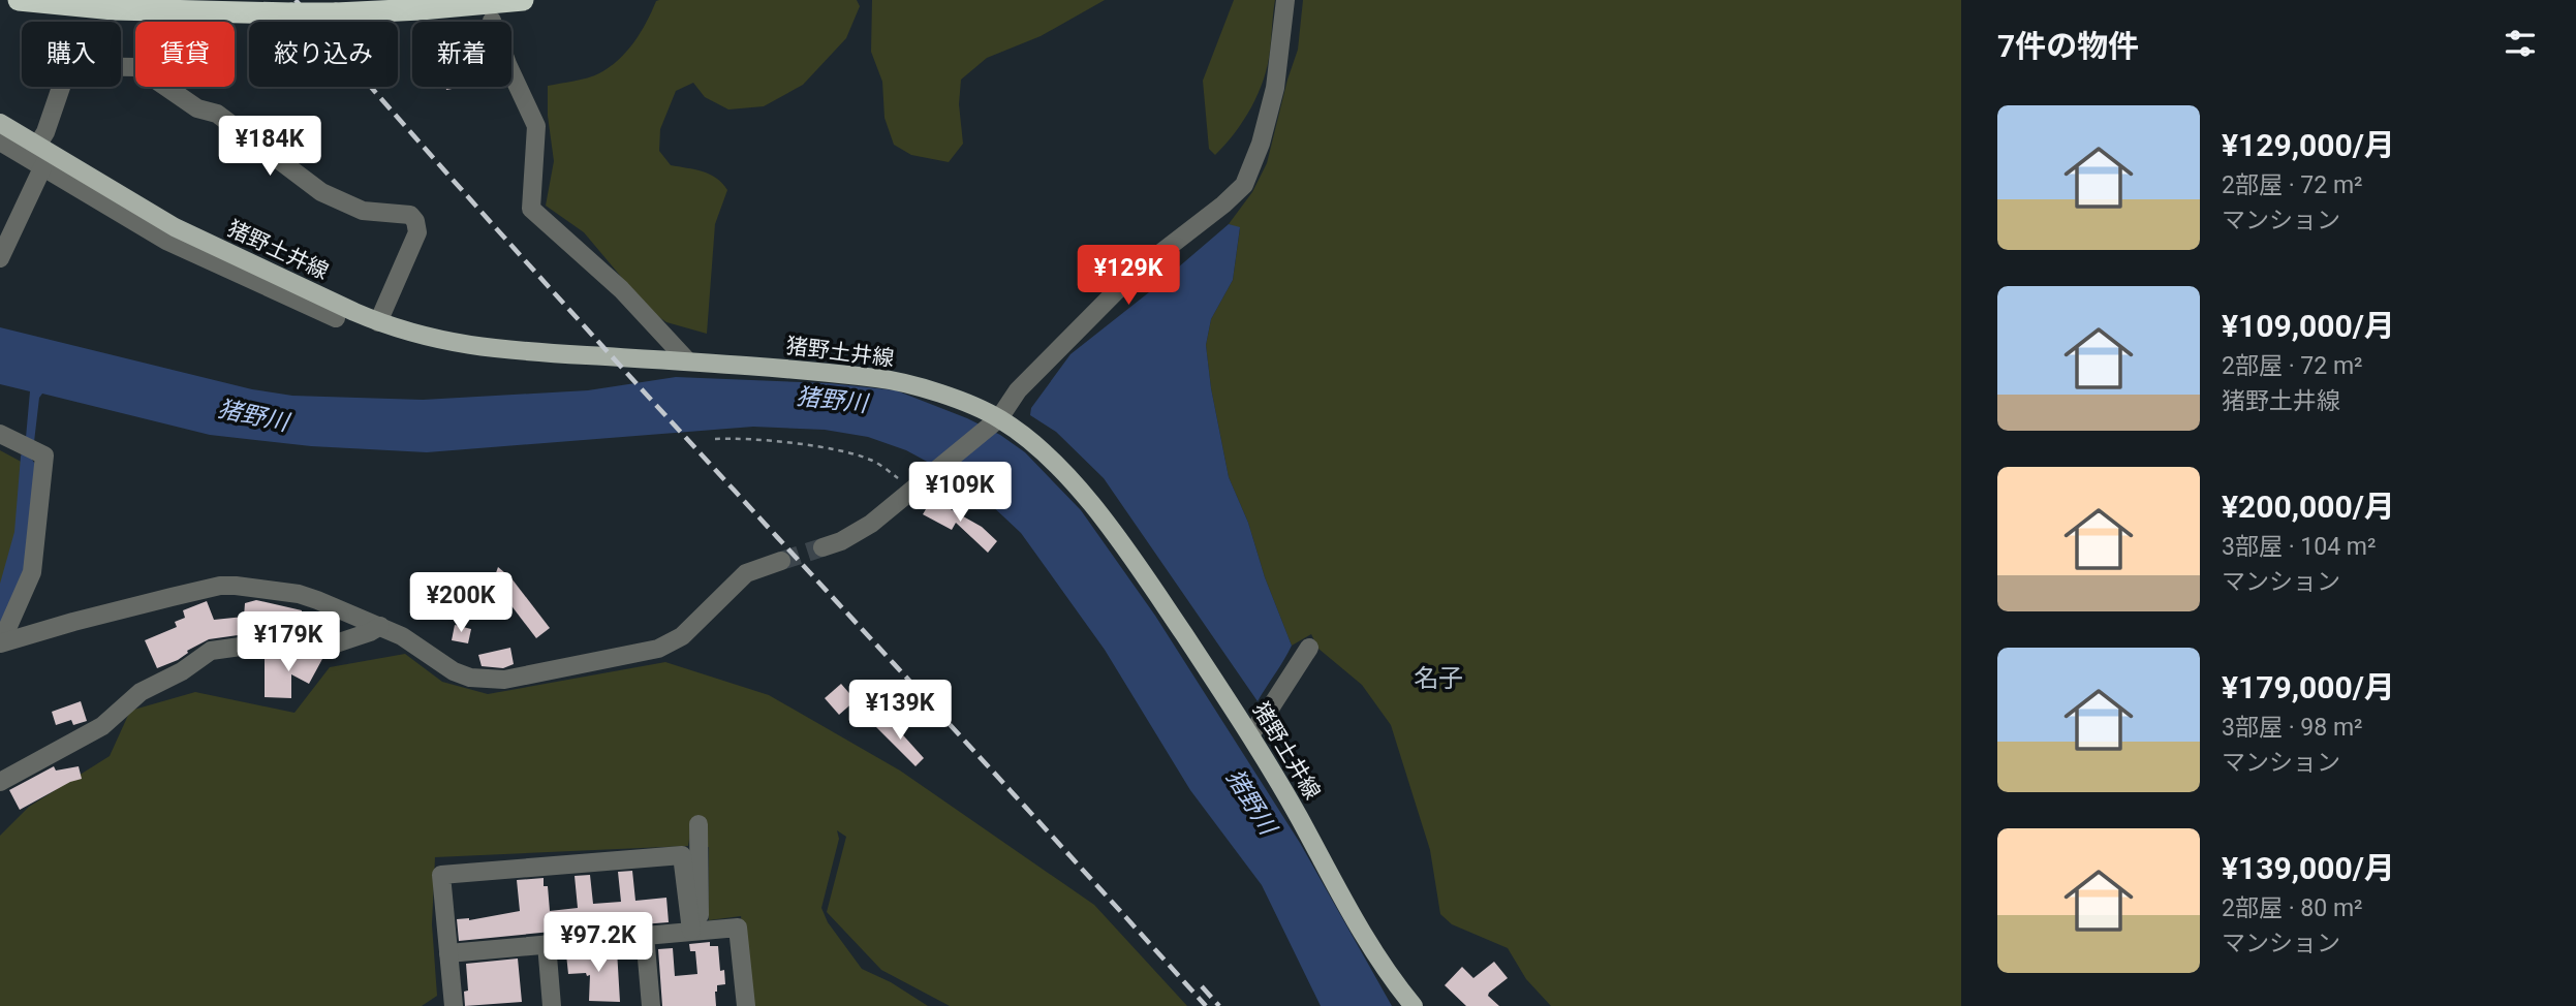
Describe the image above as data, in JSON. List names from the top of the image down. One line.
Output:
{"streets":{"main road":["猪野土井線"]},"districts":["名子"],"water":["猪野川"],"page":{"heading":"7件の物件","chip":["購入","賃貸","絞り込み","新着"],"list":[{"name":"¥129,000/月","note":"2部屋 · 72 m² · マンション"},{"name":"¥109,000/月","note":"2部屋 · 72 m² · 猪野土井線"},{"name":"¥200,000/月","note":"3部屋 · 104 m² · マンション"},{"name":"¥179,000/月","note":"3部屋 · 98 m² · マンション"},{"name":"¥139,000/月","note":"2部屋 · 80 m² · マンション"}],"price":["¥184K","¥129K","¥109K","¥200K","¥179K","¥139K","¥97.2K"]}}
